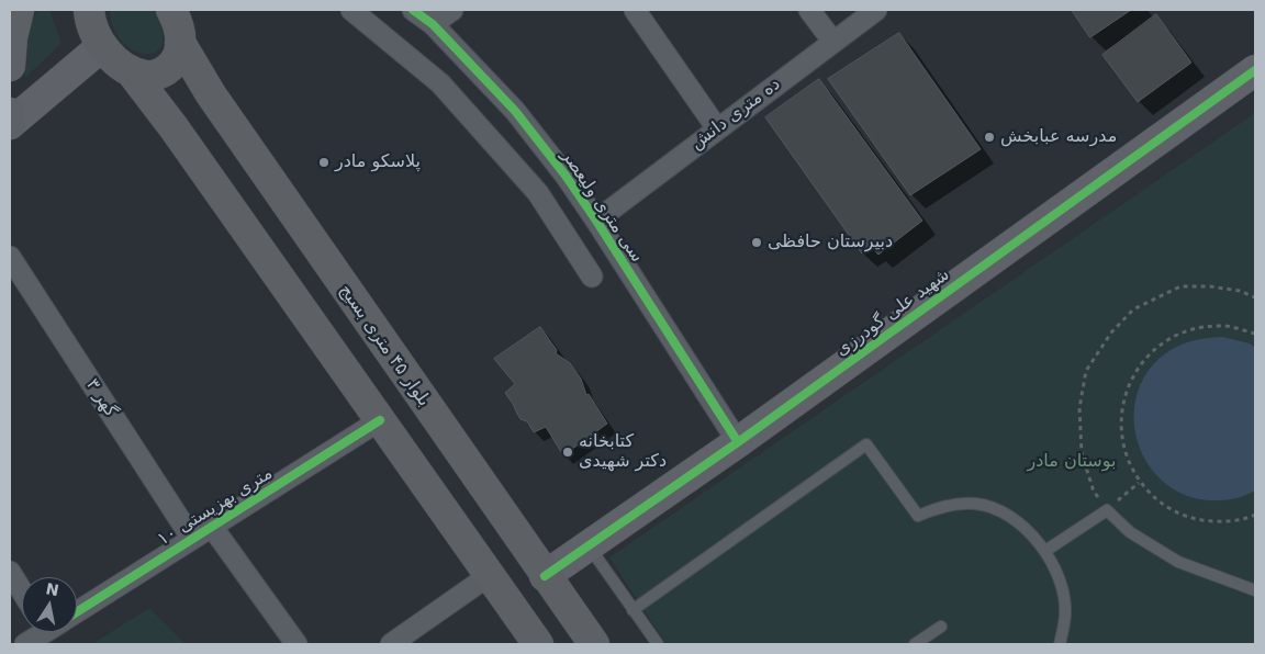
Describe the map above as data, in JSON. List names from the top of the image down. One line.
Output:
{"streets":{"main road":["بلوار ۴۵ متری بسیج"],"street":["ده متری دانش","سی متری ولیعصر","شهید علی گودرزی","گهر ۳","۱۰ متری بهزیستی"]},"crossings":[["ده متری دانش","سی متری ولیعصر"],["سی متری ولیعصر","شهید علی گودرزی"],["شهید علی گودرزی","بلوار ۴۵ متری بسیج"],["گهر ۳","۱۰ متری بهزیستی"]],"parks":["بوستان مادر"],"places":["مدرسه عبابخش","پلاسکو مادر","دبیرستان حافظی","کتابخانه دکتر شهیدی"],"north":"top"}
